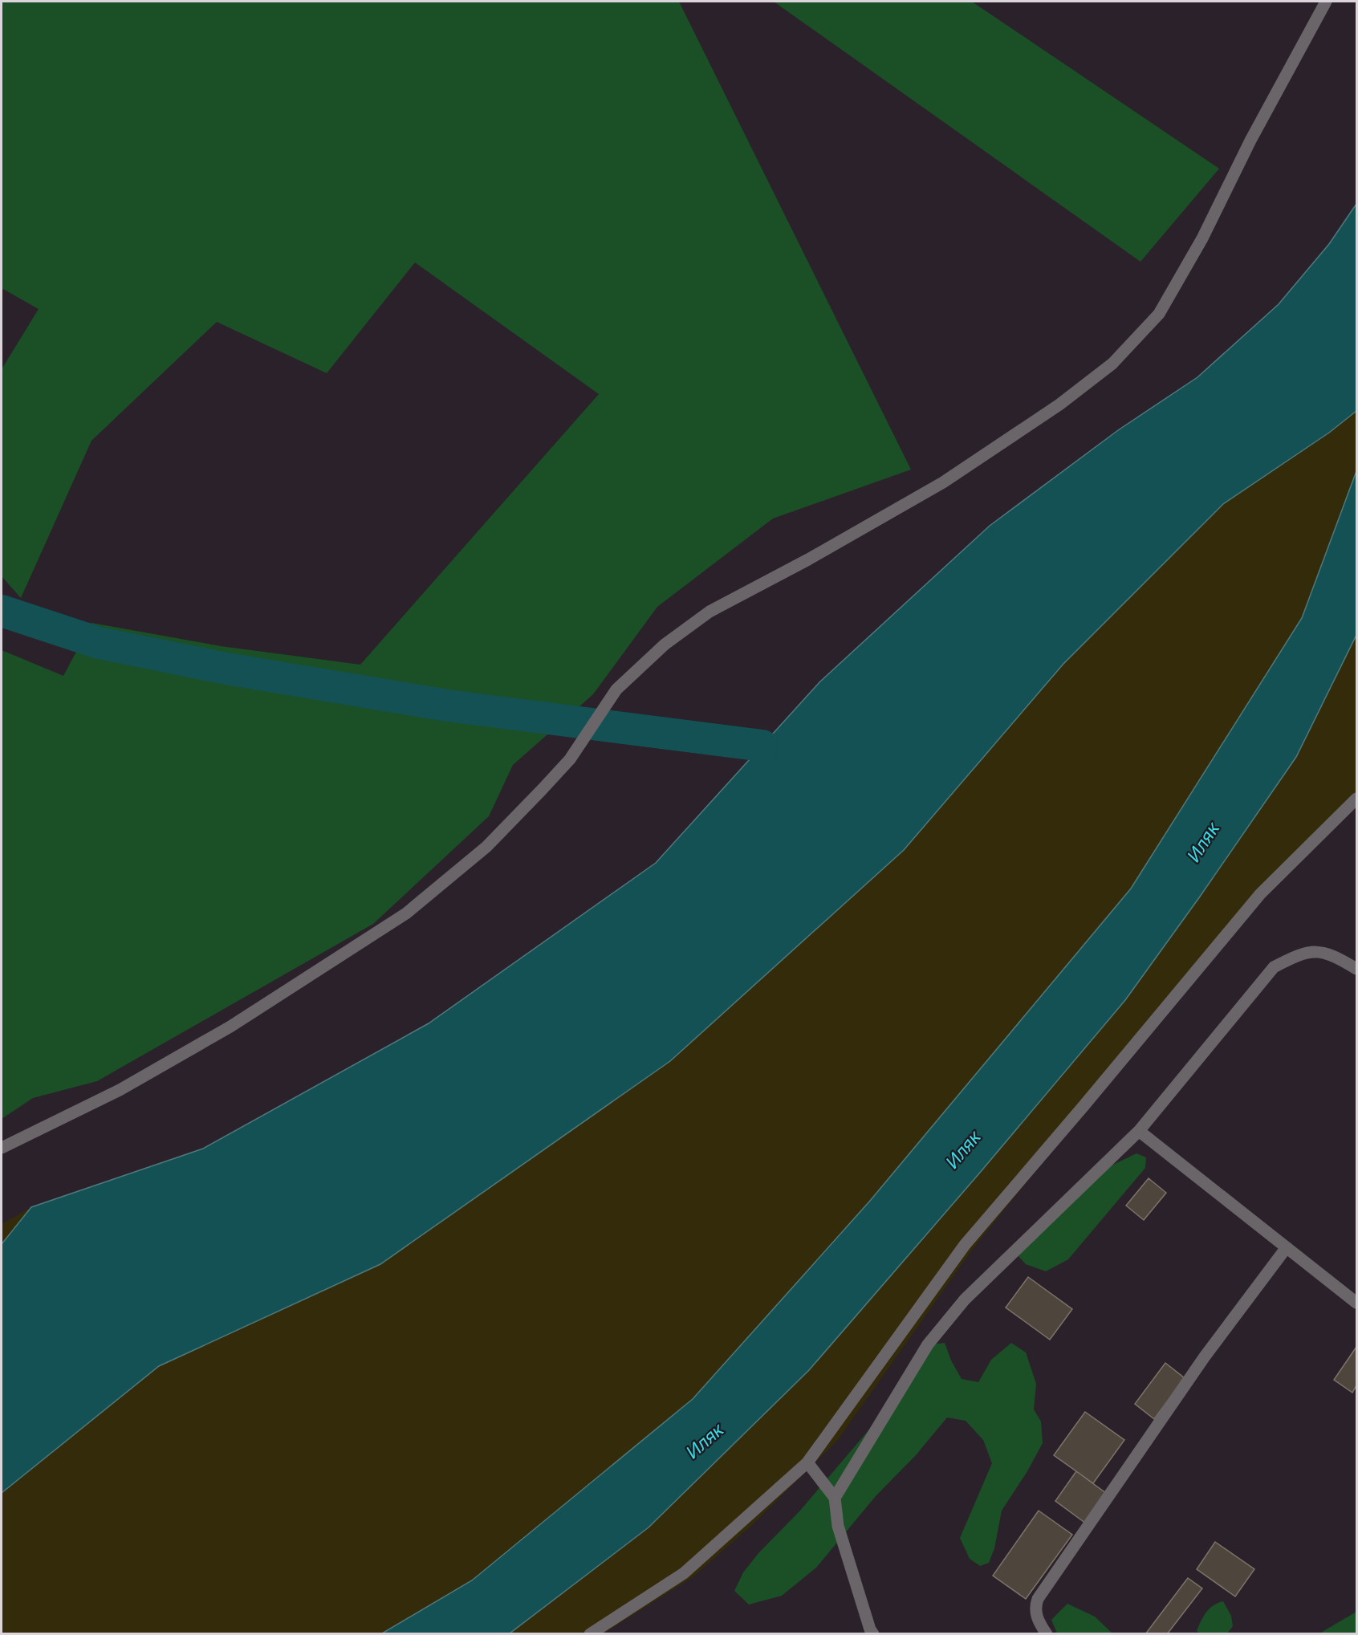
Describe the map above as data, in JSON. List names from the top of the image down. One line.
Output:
{"water":["Иляк"]}
